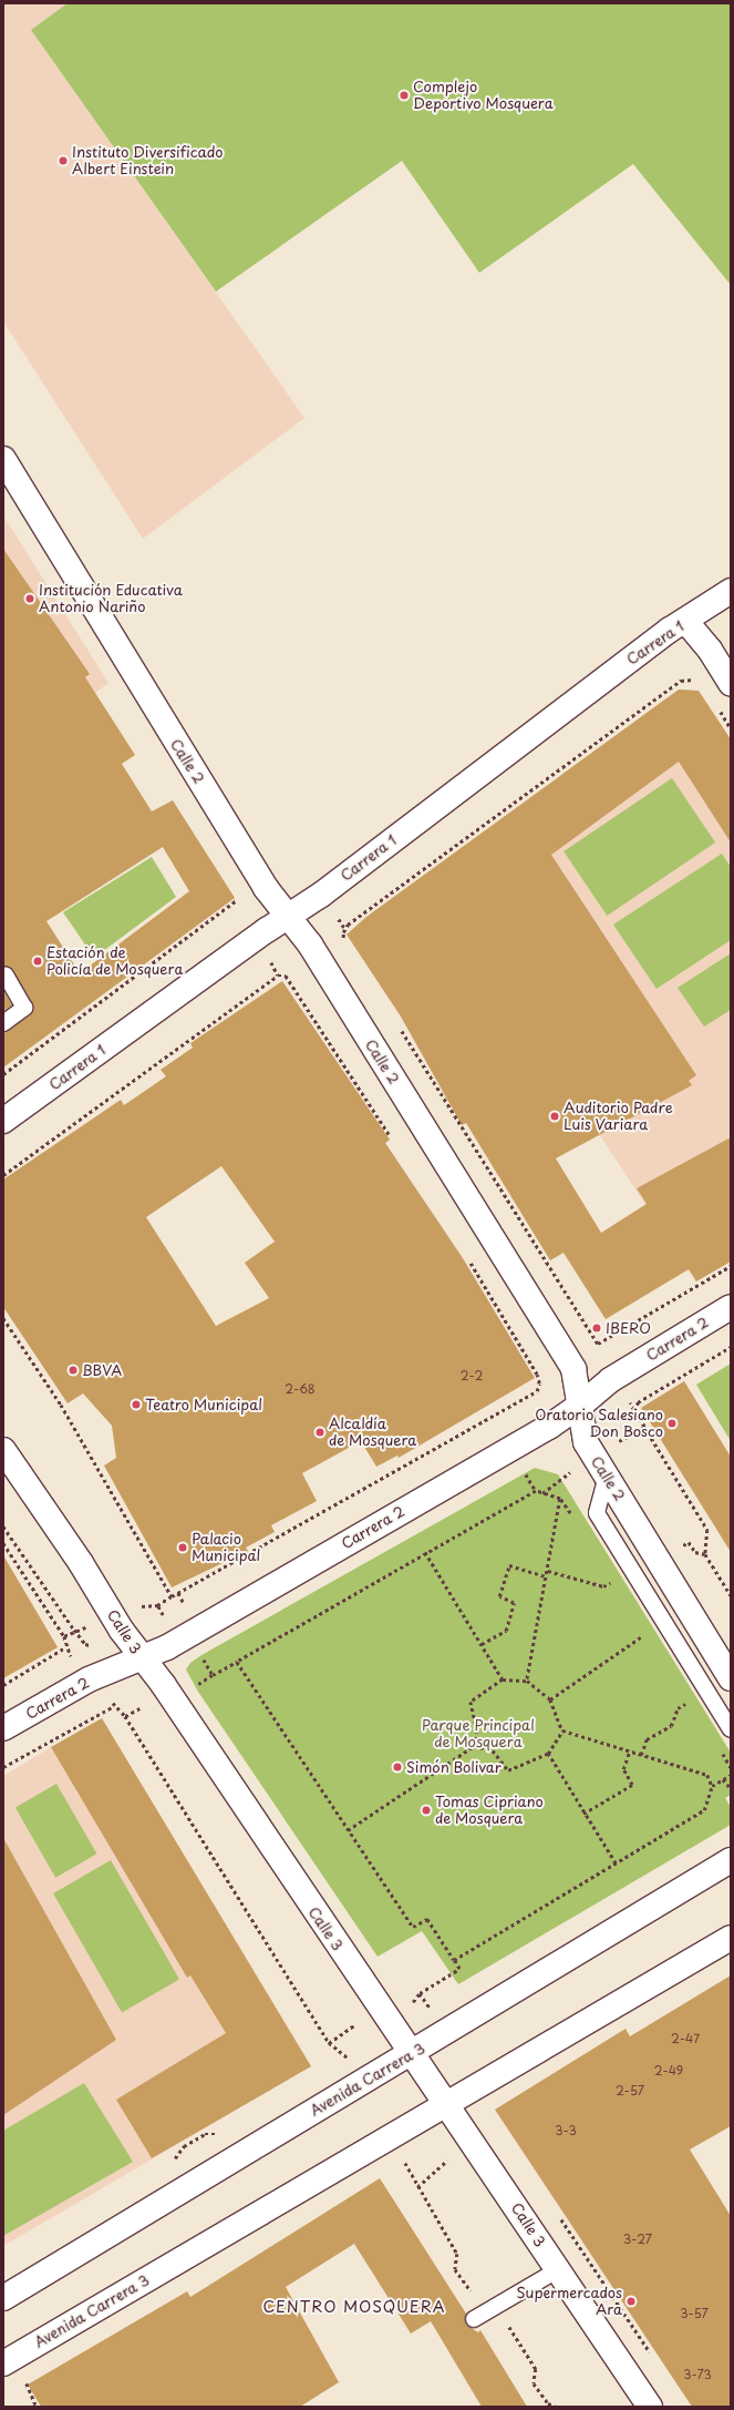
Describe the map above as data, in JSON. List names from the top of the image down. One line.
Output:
{"streets":{"street":["Carrera 1","Calle 2","Carrera 2","Calle 3","Avenida Carrera 3"]},"crossings":[["Carrera 1","Calle 2"],["Calle 2","Carrera 2"],["Carrera 2","Calle 3"],["Calle 3","Avenida Carrera 3"]],"districts":["CENTRO MOSQUERA"],"parks":["Parque Principal de Mosquera"],"places":["Complejo Deportivo Mosquera","Instituto Diversificado Albert Einstein","Institución Educativa Antonio Nariño","Estación de Policía de Mosquera","Auditorio Padre Luis Variara","IBERO","BBVA","Teatro Municipal","Oratorio Salesiano Don Bosco","Alcaldía de Mosquera","Palacio Municipal","Simón Bolivar","Tomas Cipriano de Mosquera","Supermercados Ara"],"house_numbers":["2-2","2-68","2-47","2-49","2-57","3-3","3-27","3-57","3-73"]}
